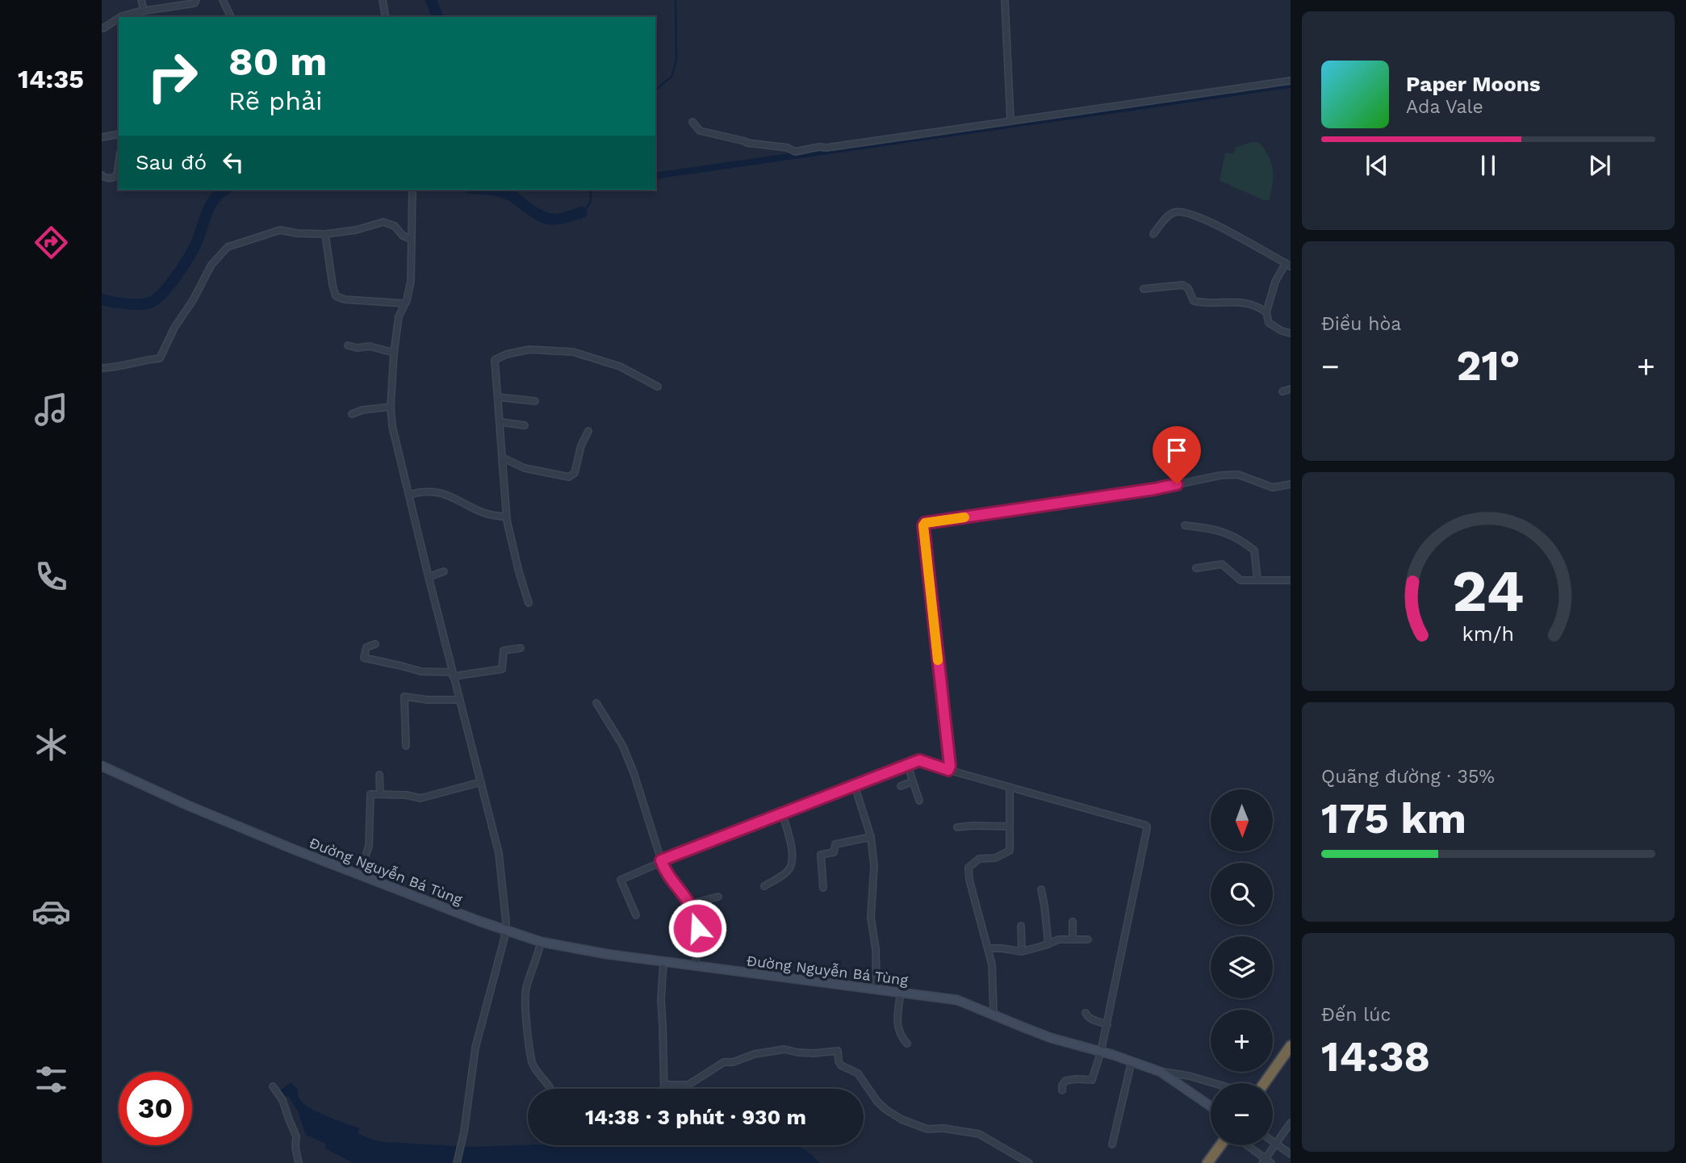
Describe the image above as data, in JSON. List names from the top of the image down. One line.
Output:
{"streets":{"main road":["Đường Nguyễn Bá Tùng"]},"north":"bottom","page":{"tabs":"14:35","turn":["80 m","Rẽ phải"],"song":["Paper Moons","Ada Vale"],"then":"Sau đó","tile":["Điều hòa",["Quãng đường · 35%","175 km"],["Đến lúc","14:38"]],"heat":["−","21°","+"],"map_buttons":["+","−"],"limit":"30","trip":"14:38 · 3 phút · 930 m","gauge":["24","km/h"]}}
